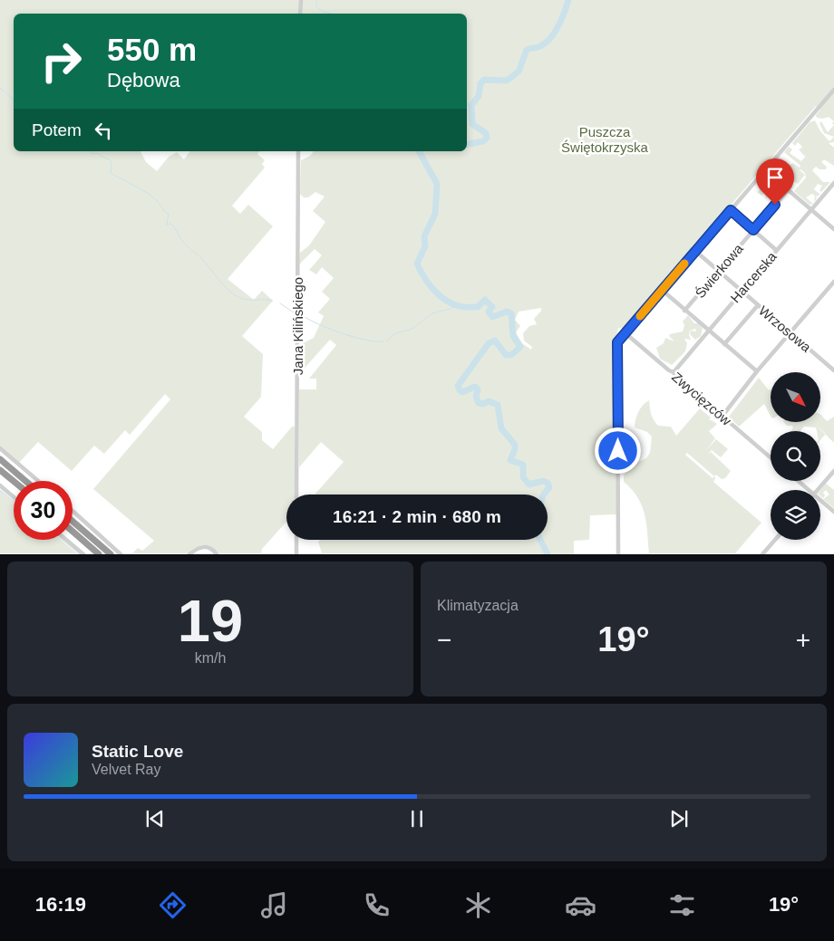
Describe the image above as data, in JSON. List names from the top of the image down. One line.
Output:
{"streets":{"street":["Świerkowa","Harcerska","Jana Kilińskiego","Wrzosowa","Zwycięzców"]},"crossings":[["Świerkowa","Wrzosowa"],["Harcerska","Wrzosowa"],["Harcerska","Zwycięzców"]],"parks":["Puszcza Świętokrzyska"],"north":"bottom right","page":{"turn":["550 m","Dębowa"],"then":"Potem","limit":"30","trip":"16:21 · 2 min · 680 m","tile":[["19","km/h"],"Klimatyzacja"],"heat":["−","19°","+"],"song":["Static Love","Velvet Ray"],"tabs":["16:19","19°"]}}
